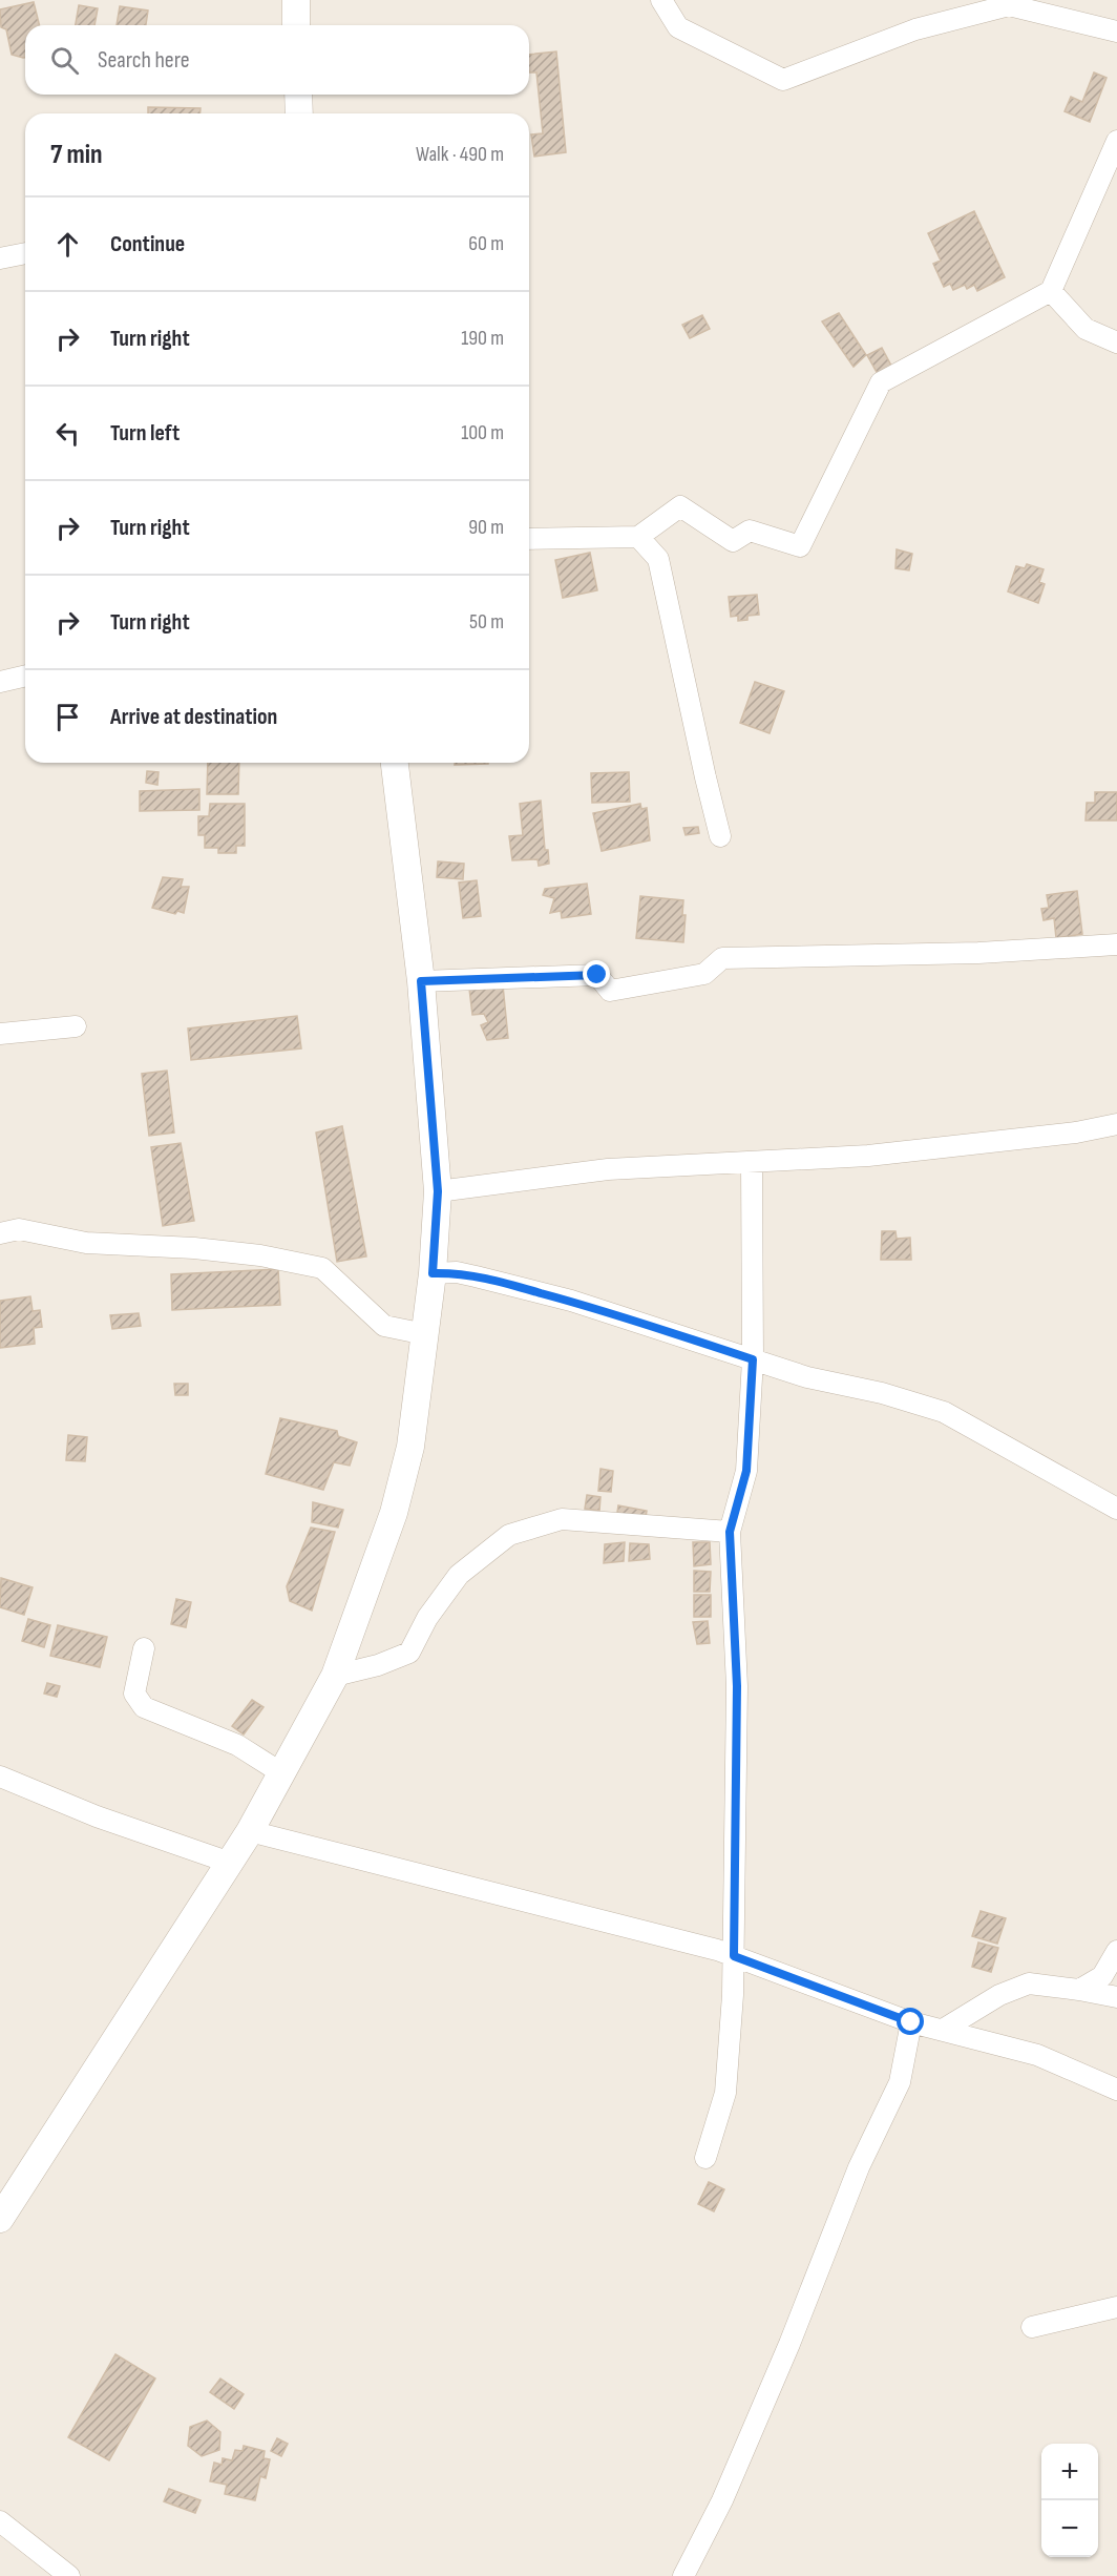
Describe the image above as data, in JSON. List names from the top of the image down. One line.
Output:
{"page":{"search":"Search here","heading":["7 min","Walk · 490 m"],"list":[["Continue","60 m"],["Turn right","190 m"],["Turn left","100 m"],["Turn right","90 m"],["Turn right","50 m"],"Arrive at destination"],"map_buttons":["+","−"]}}
